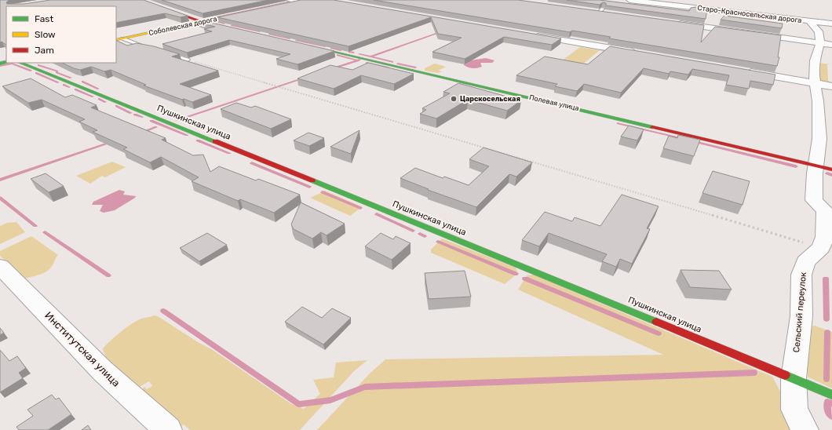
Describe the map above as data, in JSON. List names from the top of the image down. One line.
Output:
{"streets":{"street":["Старо-Красносельская дорога","Соболевская дорога","Полевая улица","Пушкинская улица","Сельский переулок","Институтская улица"]},"crossings":[["Пушкинская улица","Сельский переулок"]],"places":["Царскосельская"],"legend":["Fast","Slow","Jam"]}
